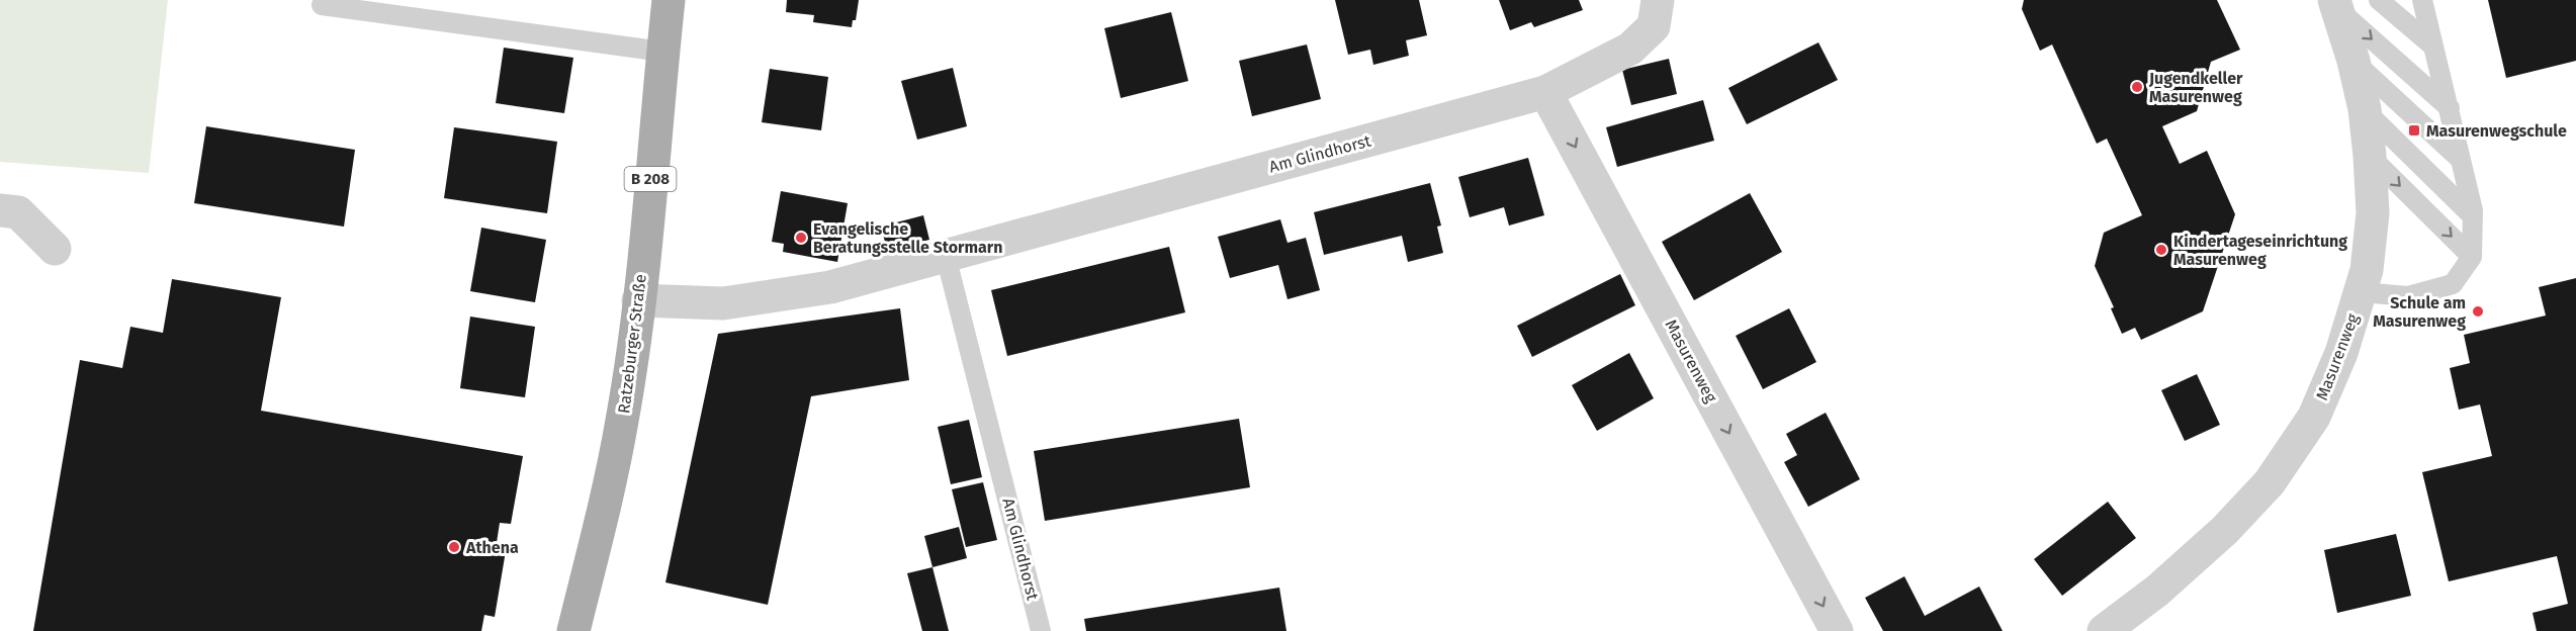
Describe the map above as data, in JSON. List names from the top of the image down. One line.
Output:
{"streets":{"main road":["B 208","Ratzeburger Straße"],"street":["Am Glindhorst","Masurenweg"]},"crossings":[["Am Glindhorst","Ratzeburger Straße"],["Am Glindhorst","Masurenweg"]],"one_way":["Masurenweg"],"places":{"other":["Jugendkeller Masurenweg","Evangelische Beratungsstelle Stormarn","Kindertageseinrichtung Masurenweg","Schule am Masurenweg","Athena"],"transit":["Masurenwegschule"]}}
